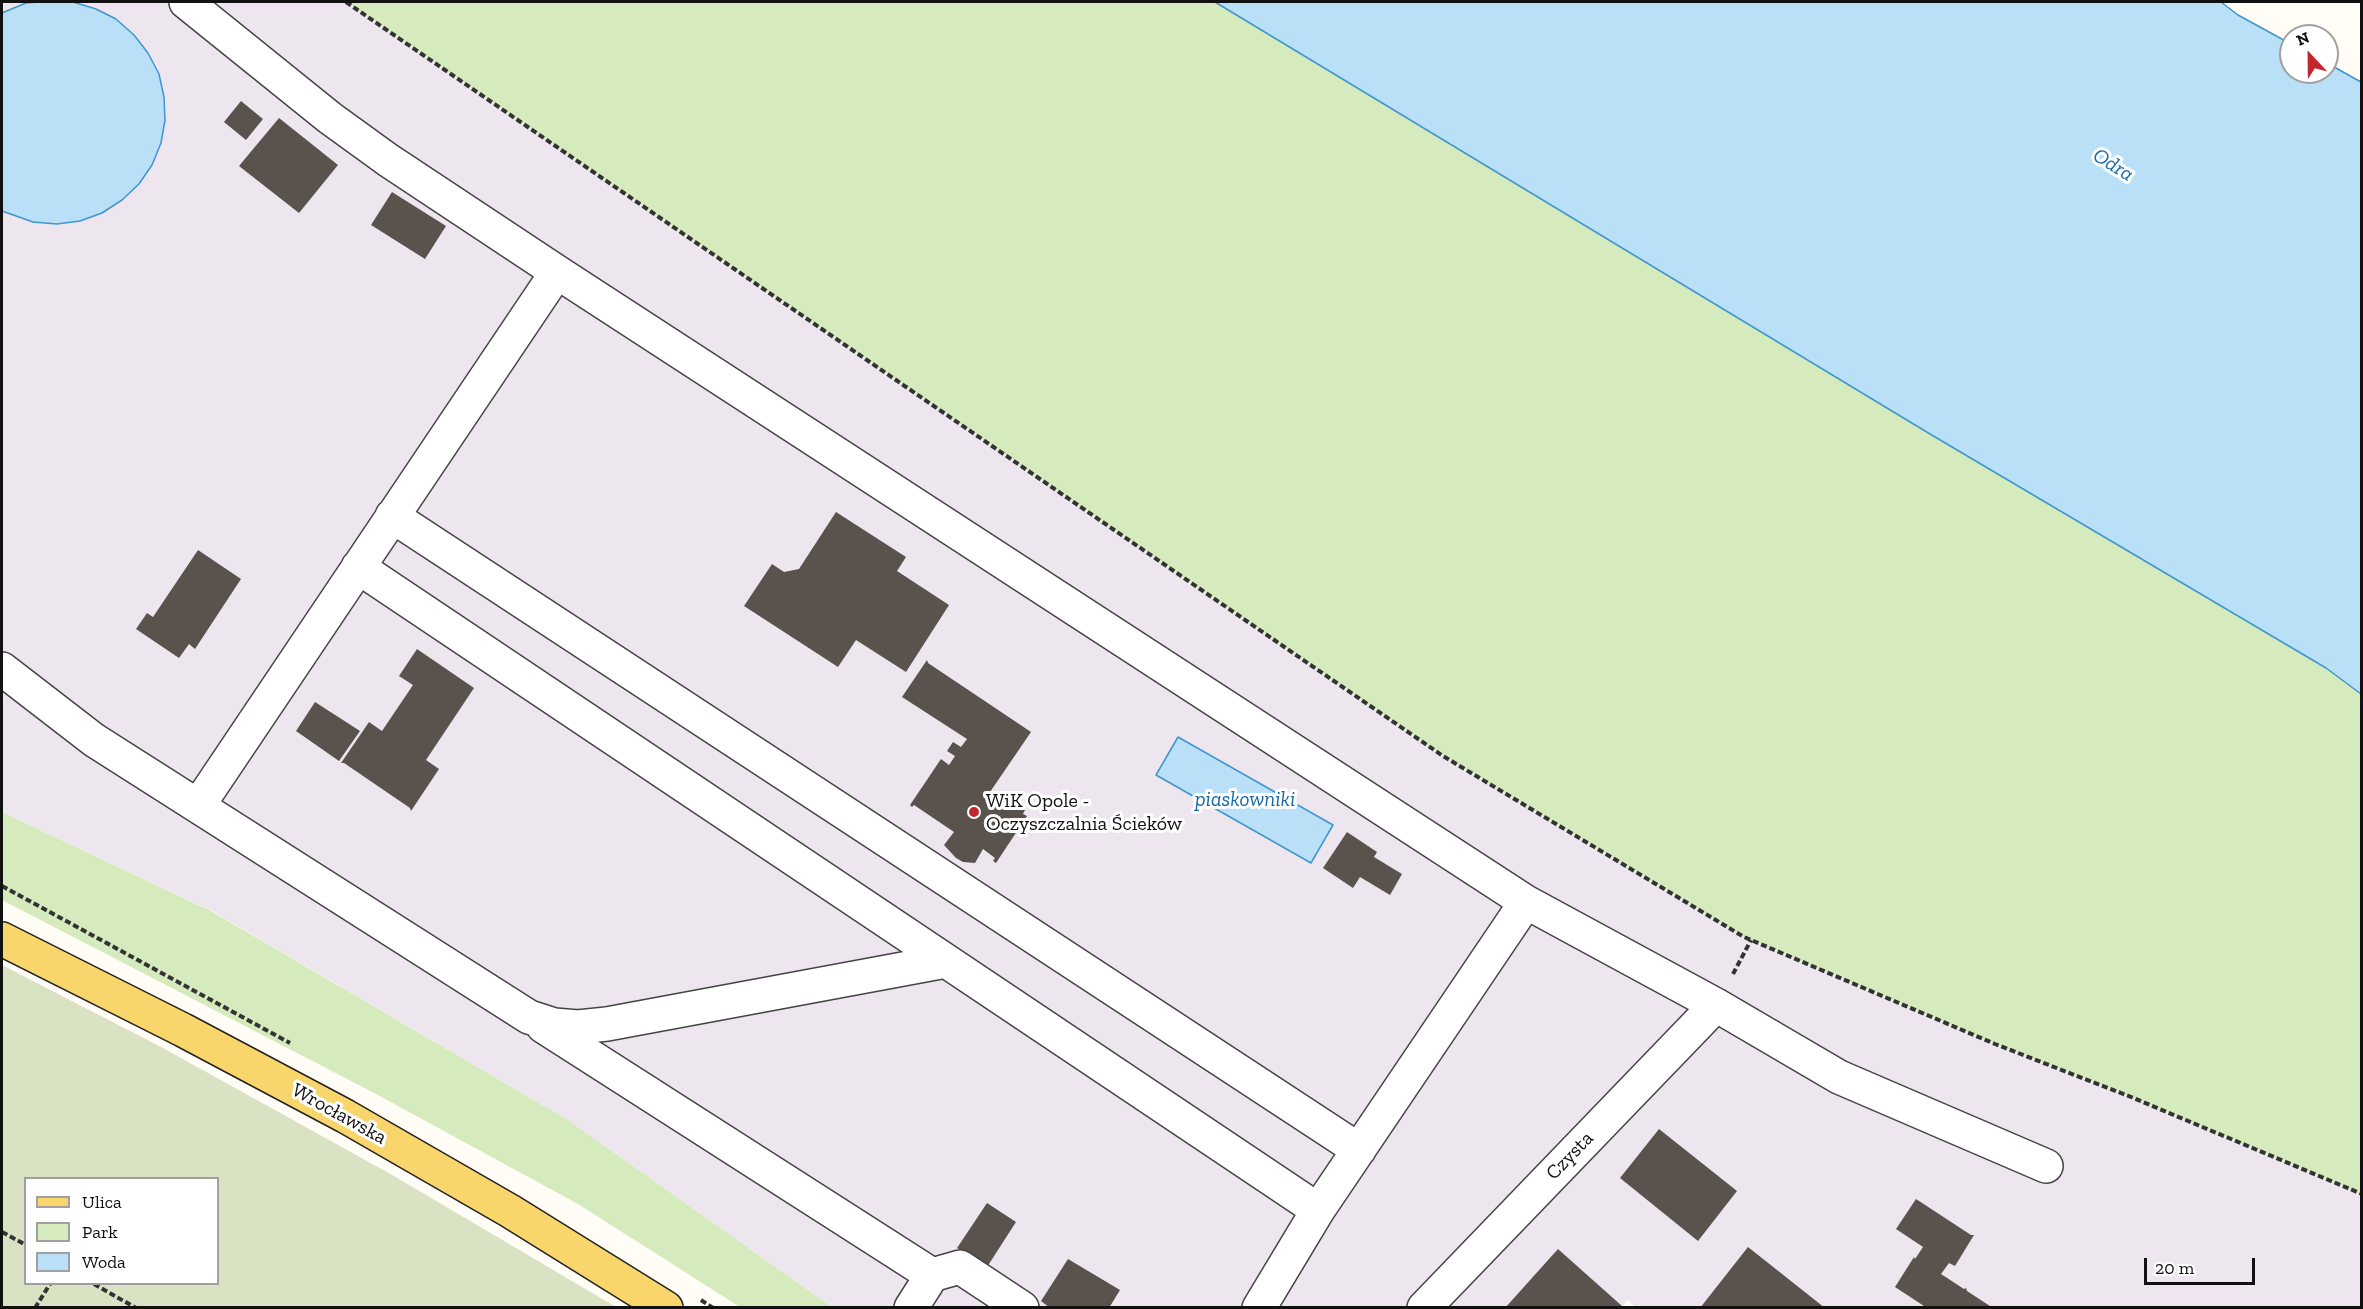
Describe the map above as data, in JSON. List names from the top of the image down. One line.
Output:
{"streets":{"main road":["Wrocławska"],"street":["Czysta"]},"water":["Odra","piaskowniki"],"places":["WiK Opole - Oczyszczalnia Ścieków"],"legend":["Ulica","Park","Woda"],"scale_bar":"20 m","north":"top"}
